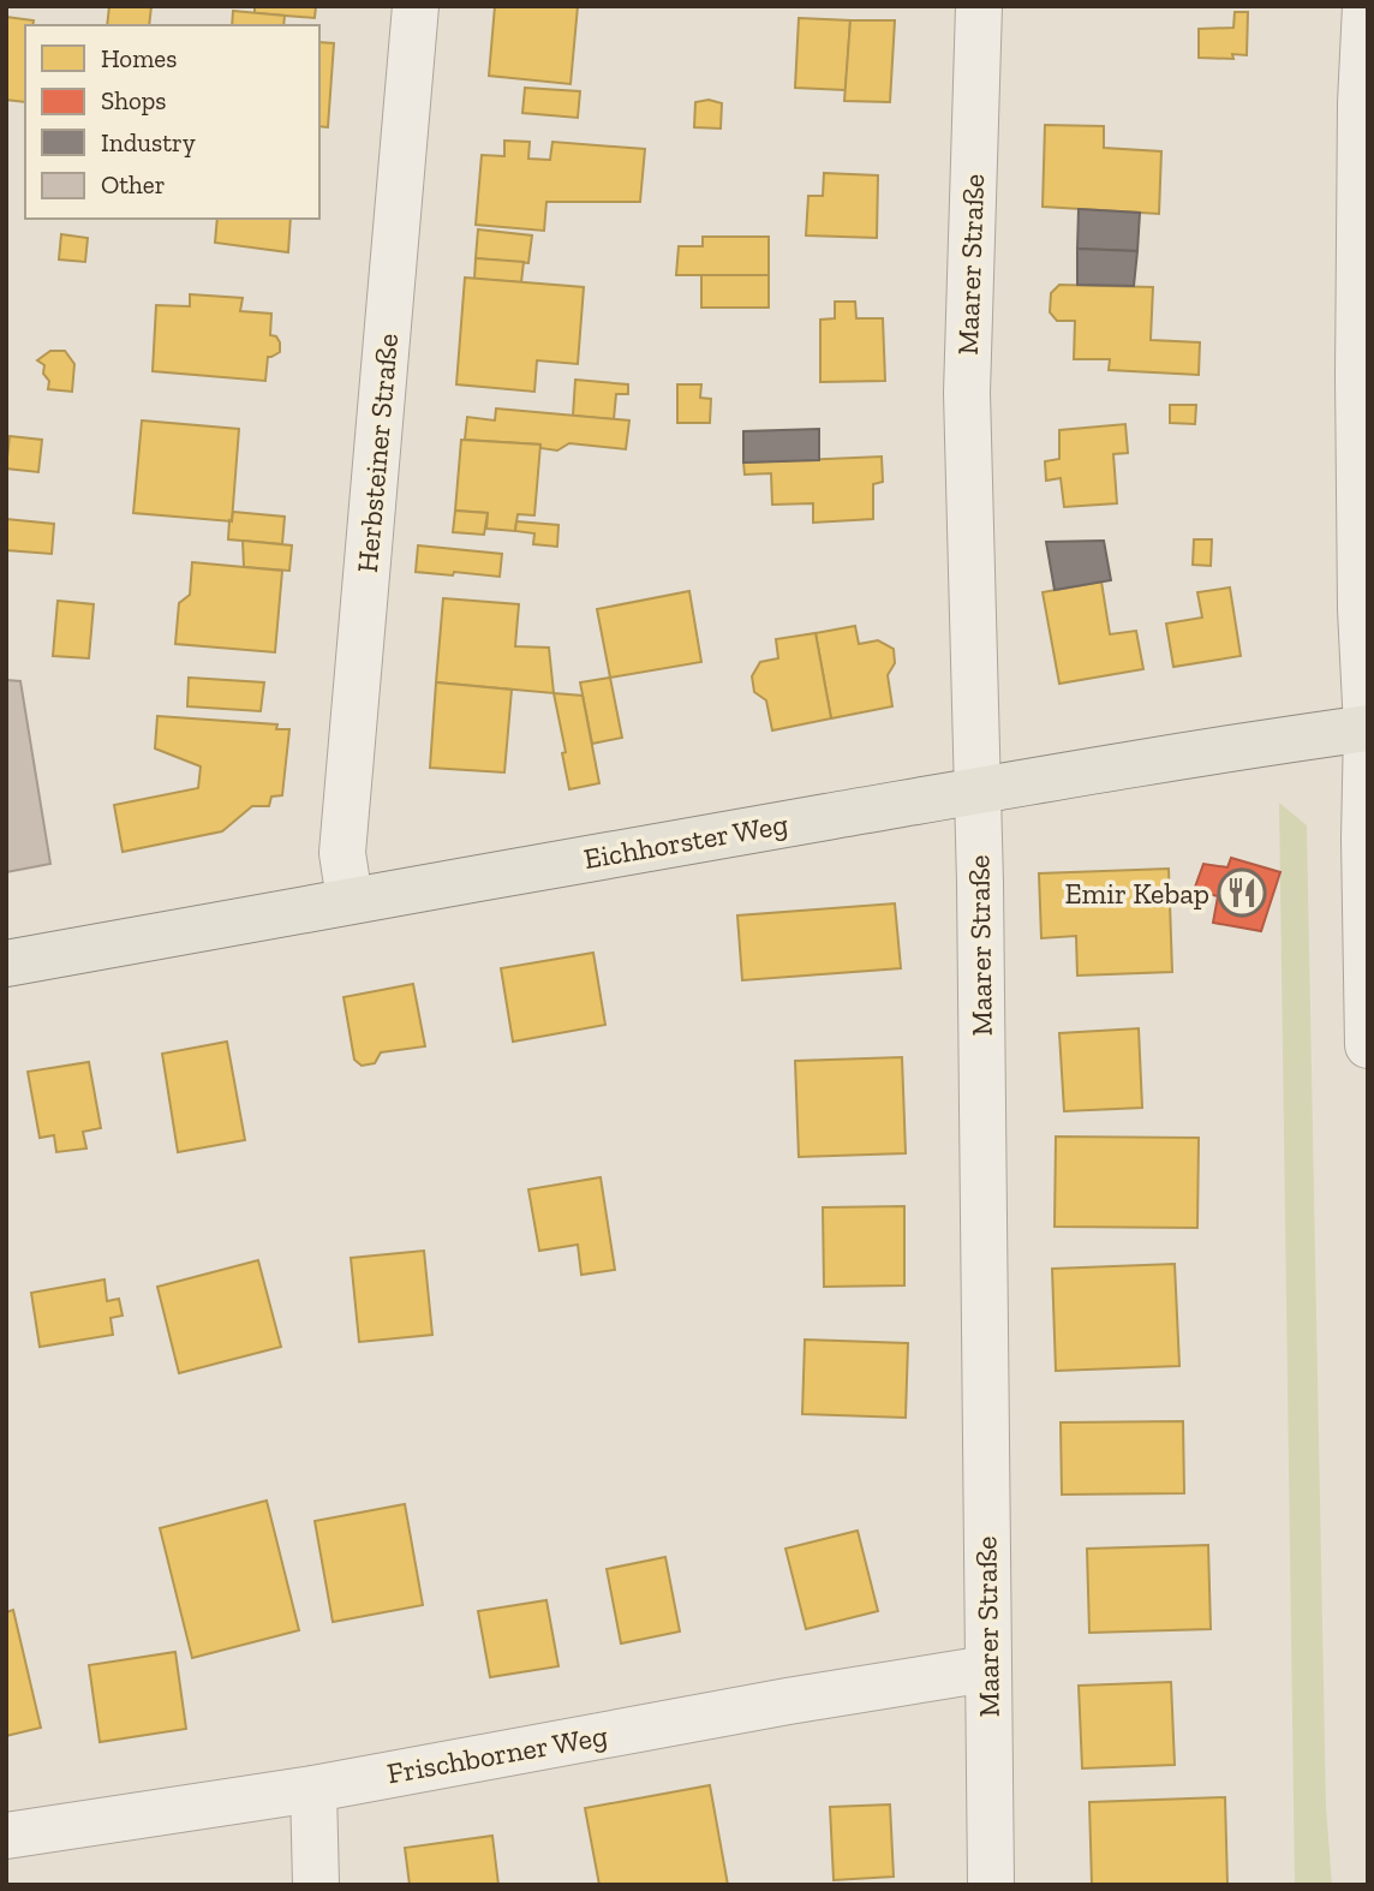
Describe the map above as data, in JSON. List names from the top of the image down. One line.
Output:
{"streets":{"main road":["Eichhorster Weg"],"street":["Maarer Straße","Herbsteiner Straße","Frischborner Weg"]},"crossings":[["Maarer Straße","Eichhorster Weg"],["Maarer Straße","Frischborner Weg"],["Herbsteiner Straße","Eichhorster Weg"]],"places":{"restaurant":["Emir Kebap"]},"legend":["Homes","Shops","Industry","Other"]}
